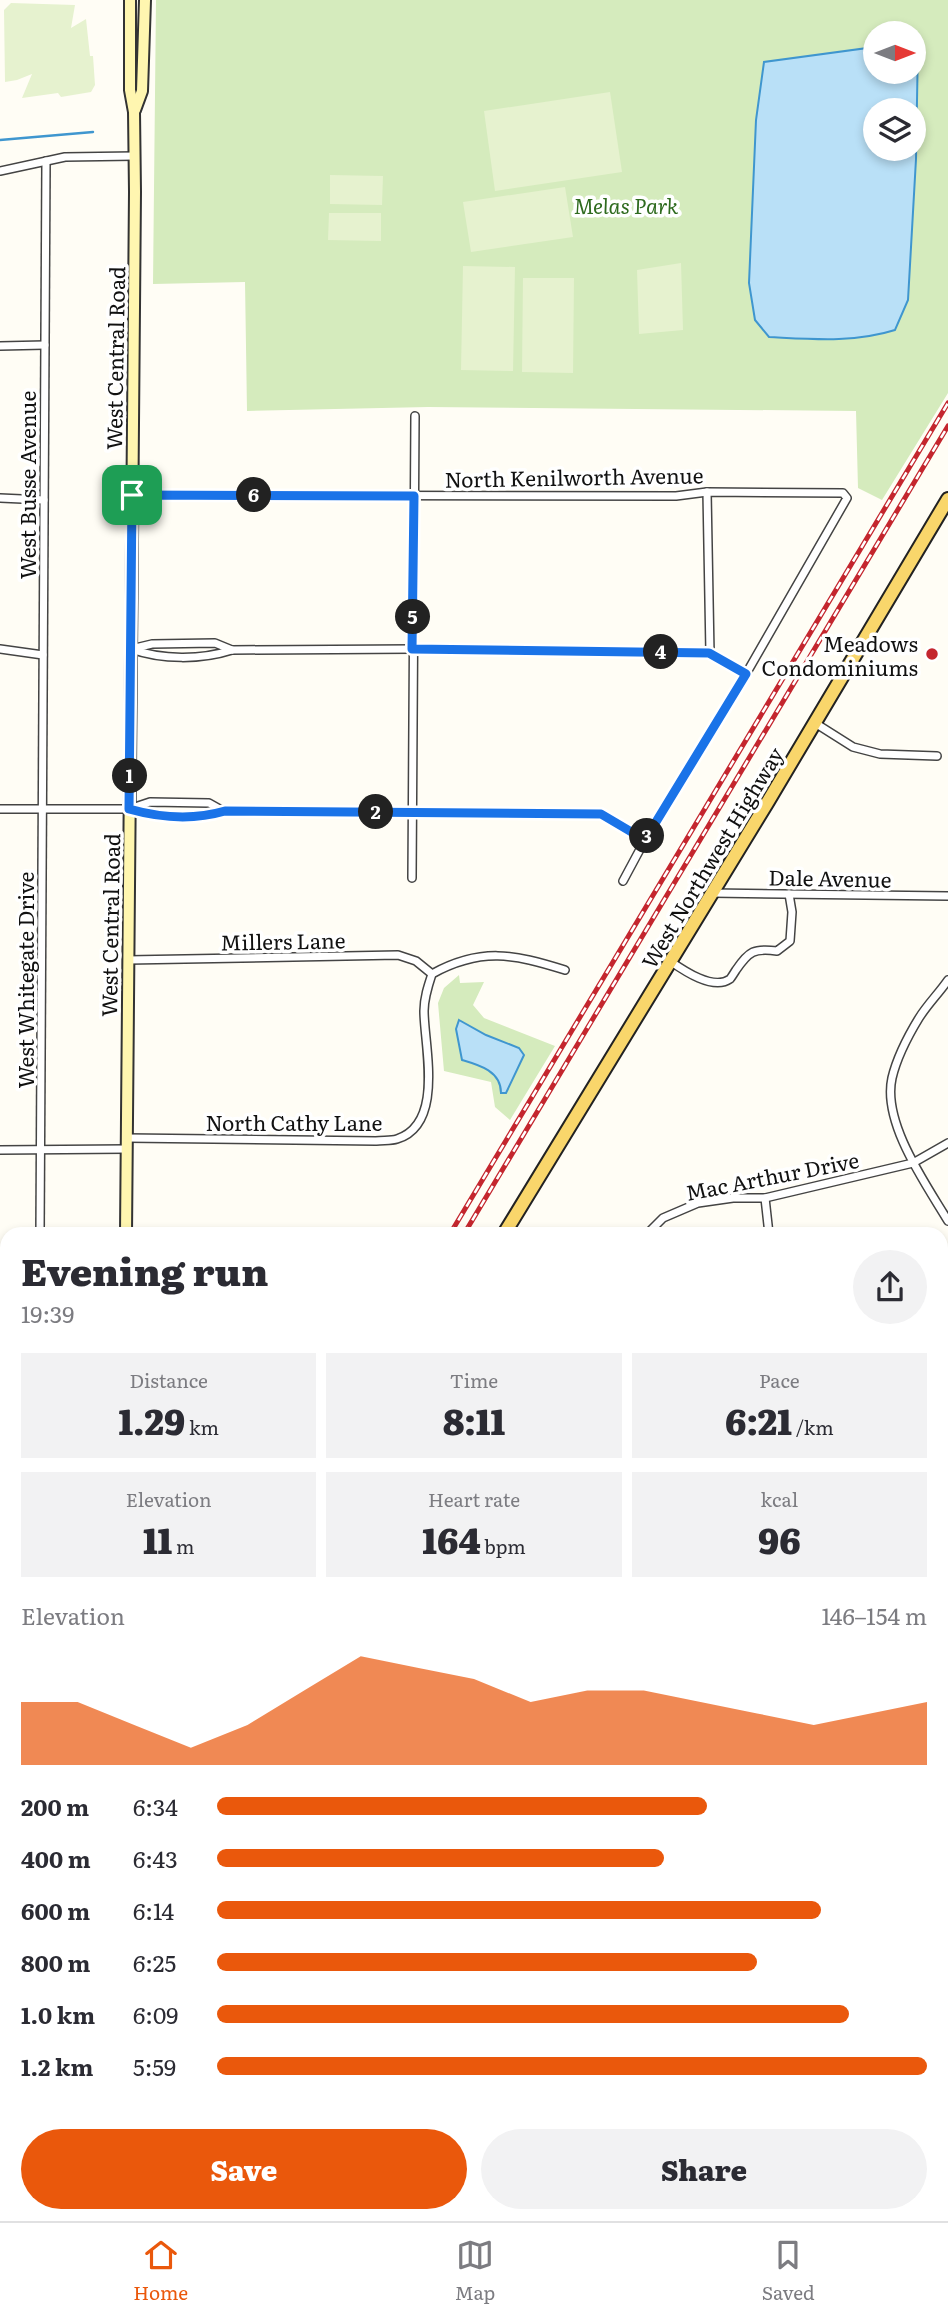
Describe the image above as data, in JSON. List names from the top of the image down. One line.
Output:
{"streets":{"main road":["West Central Road","West Northwest Highway"],"street":["North Kenilworth Avenue","West Busse Avenue","Dale Avenue","Millers Lane","West Whitegate Drive","North Cathy Lane","Mac Arthur Drive"]},"crossings":[["West Central Road","North Kenilworth Avenue"],["West Central Road","Millers Lane"],["West Central Road","North Cathy Lane"],["West Busse Avenue","West Whitegate Drive"],["West Northwest Highway","Dale Avenue"],["Millers Lane","North Cathy Lane"],["West Whitegate Drive","North Cathy Lane"]],"parks":["Melas Park"],"places":["Meadows Condominiums"],"north":"right","page":{"pins":["6","5","4","1","2","3"],"heading":["Evening run","19:39"],"stats":[["Distance","1.29 km"],["Time","8:11"],["Pace","6:21 /km"],["Elevation","11 m"],["Heart rate","164 bpm"],["kcal","96"]],"chart":["Elevation","146–154 m"],"list":[{"name":"200 m","note":"6:34"},{"name":"400 m","note":"6:43"},{"name":"600 m","note":"6:14"},{"name":"800 m","note":"6:25"},{"name":"1.0 km","note":"6:09"},{"name":"1.2 km","note":"5:59"}],"buttons":["Save","Share"],"tabs":["Home","Map","Saved"]}}
